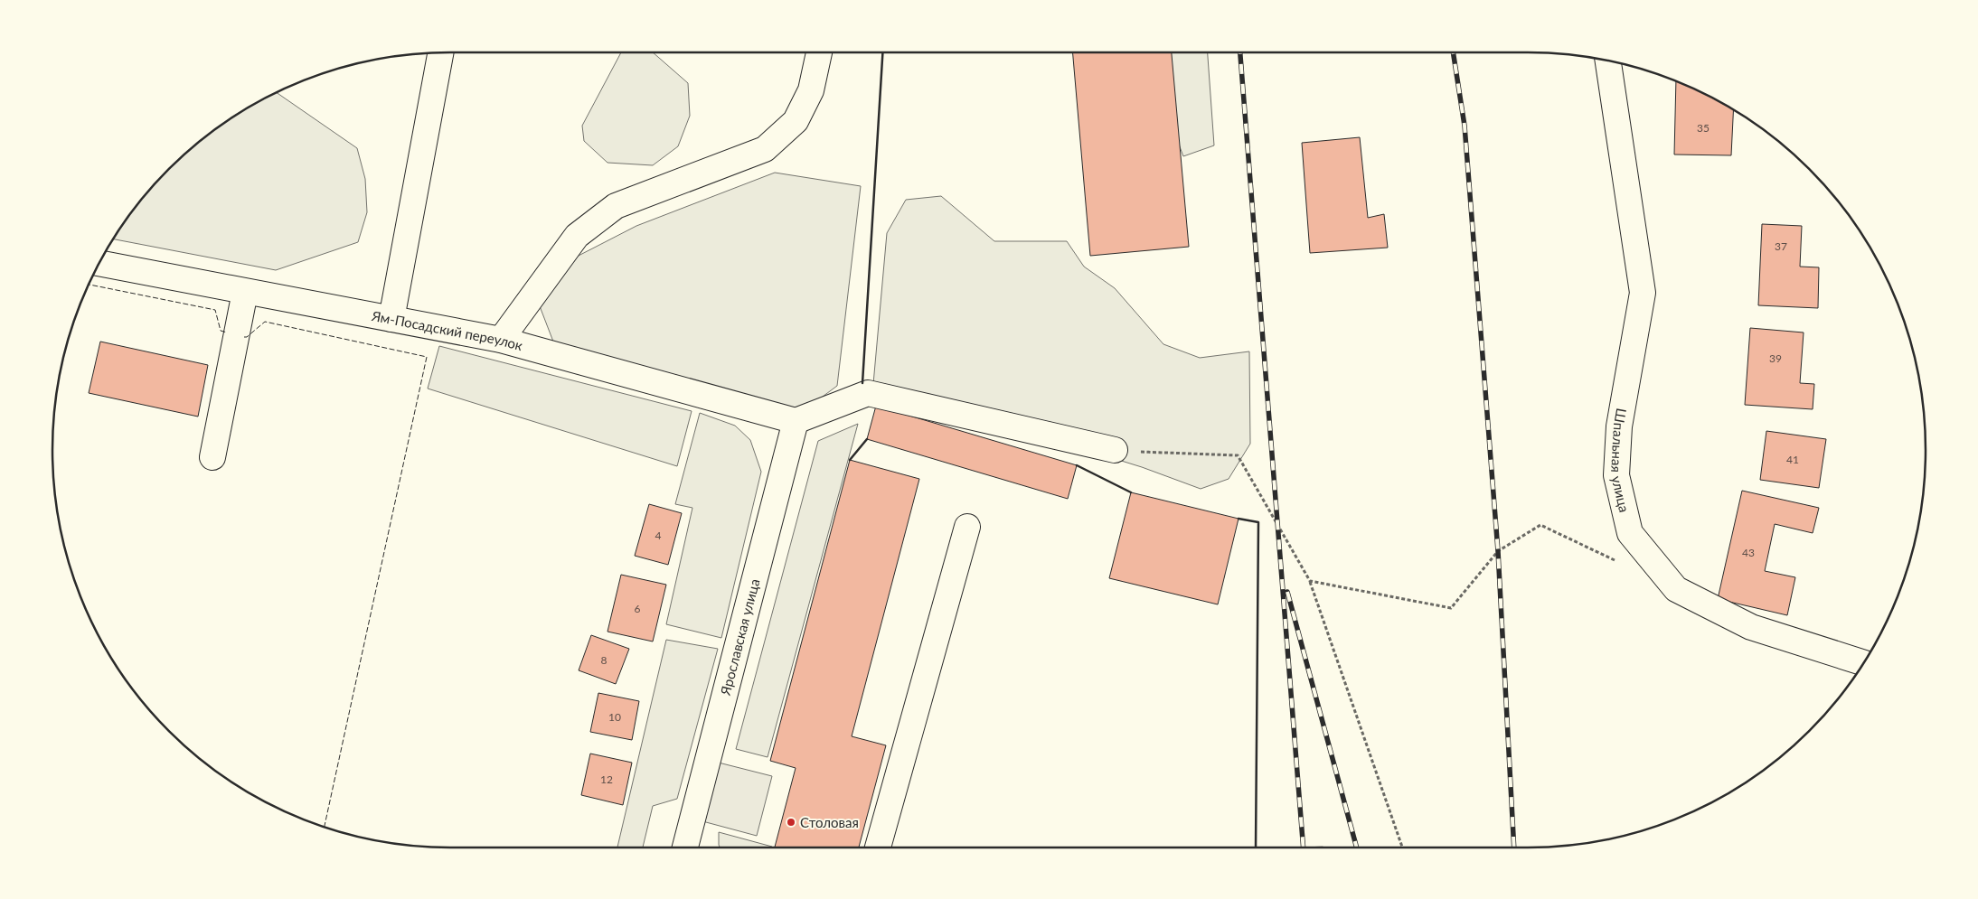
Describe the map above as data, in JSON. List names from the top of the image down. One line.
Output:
{"streets":{"street":["Ям-Посадский переулок","Шпальная улица","Ярославская улица"]},"crossings":[["Ям-Посадский переулок","Ярославская улица"]],"places":["Столовая"],"house_numbers":["35","37","39","41","4","43","6","8","10","12"]}
